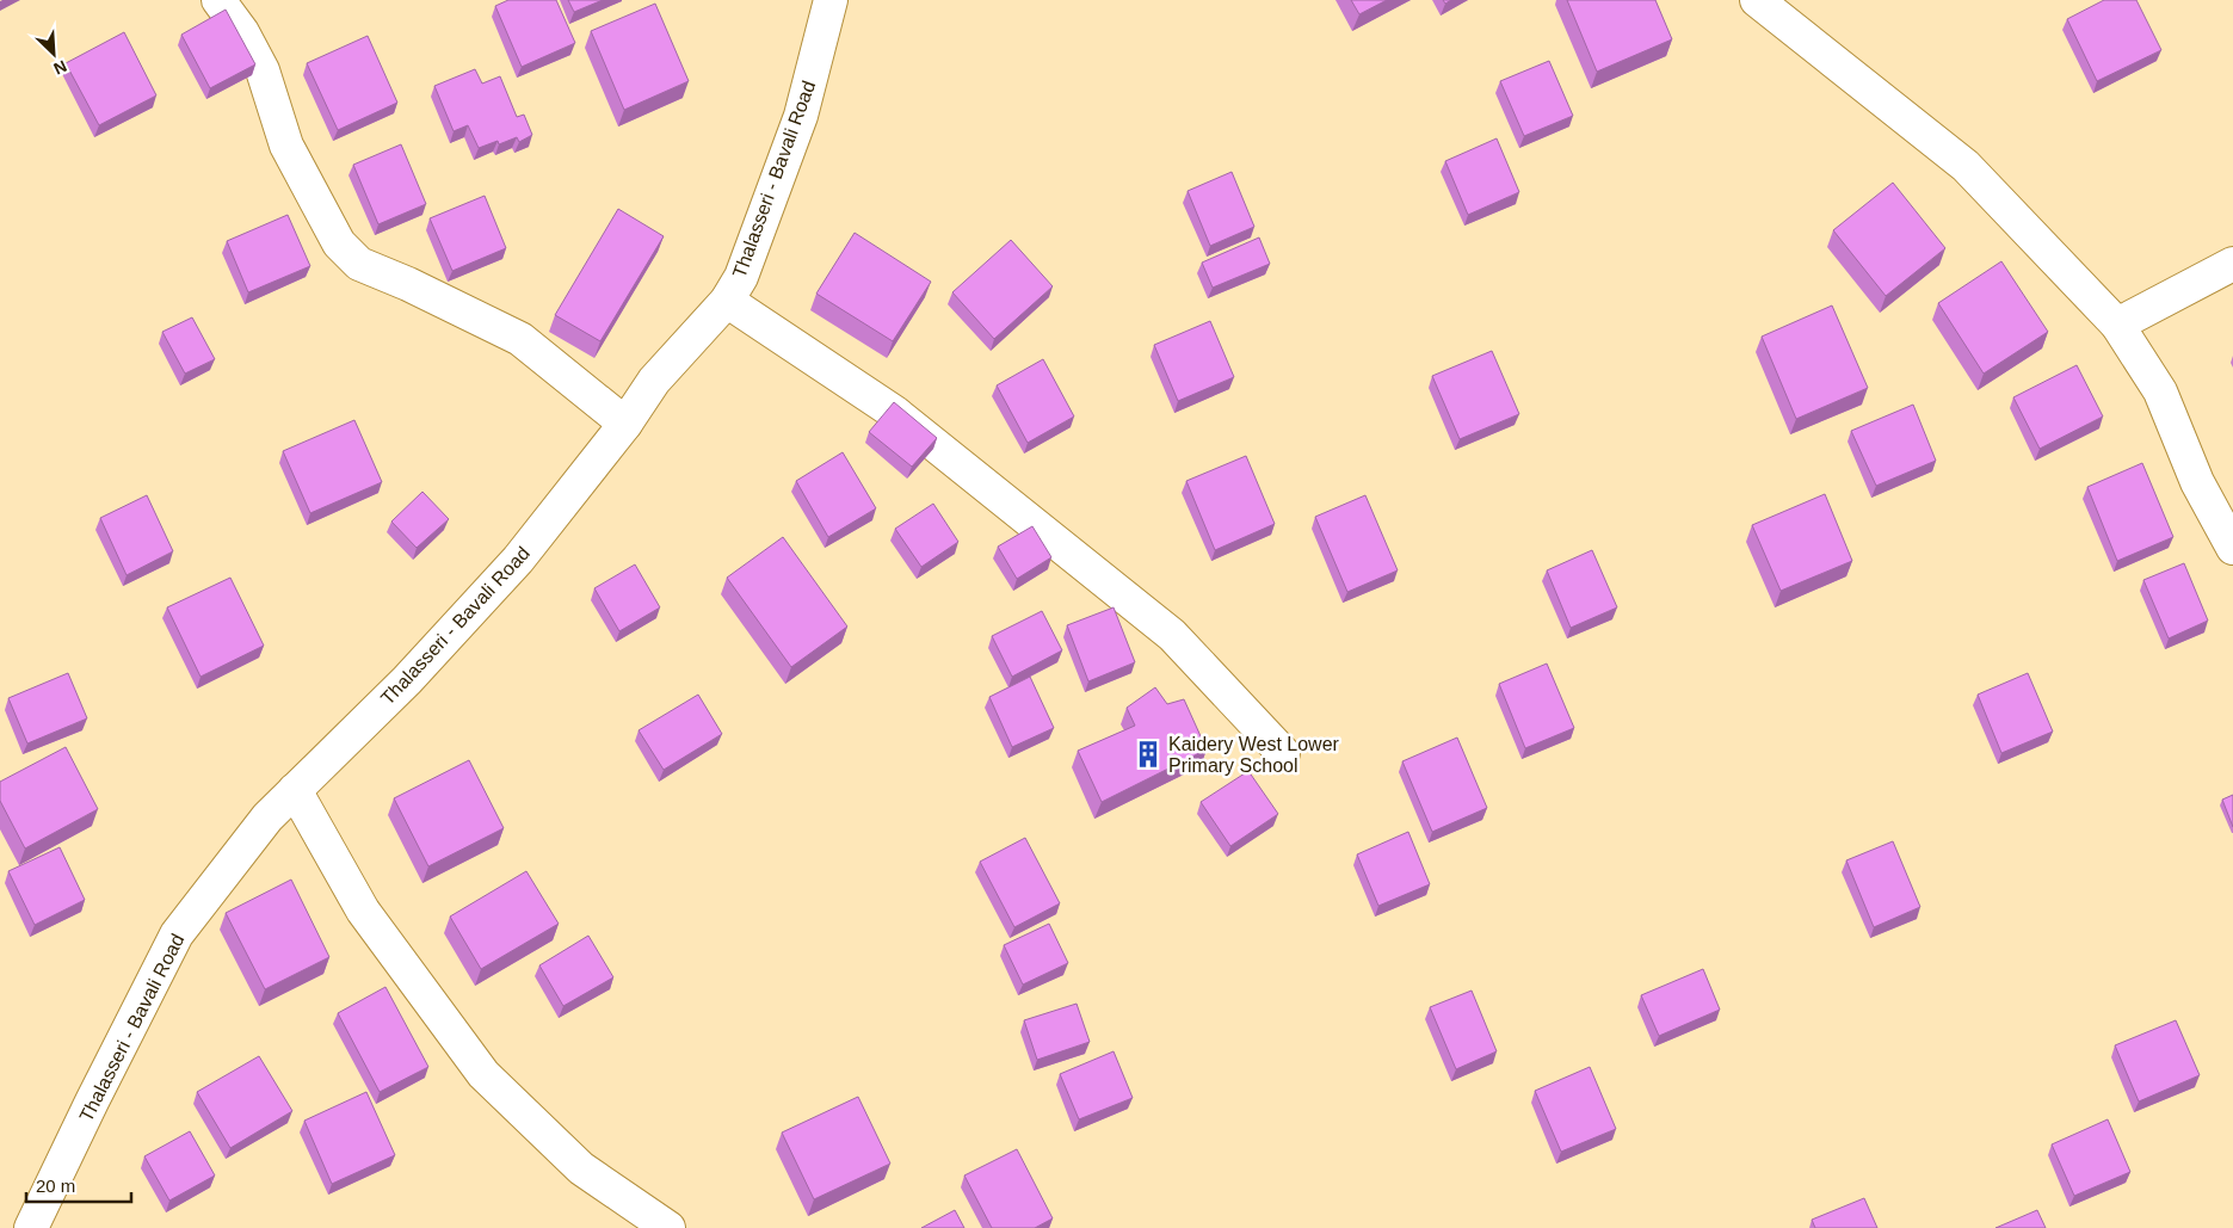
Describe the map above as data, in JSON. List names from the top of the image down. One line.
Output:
{"streets":{"street":["Thalasseri - Bavali Road"]},"places":{"building":["Kaidery West Lower Primary School"]},"scale_bar":"20 m","north":"bottom right"}
